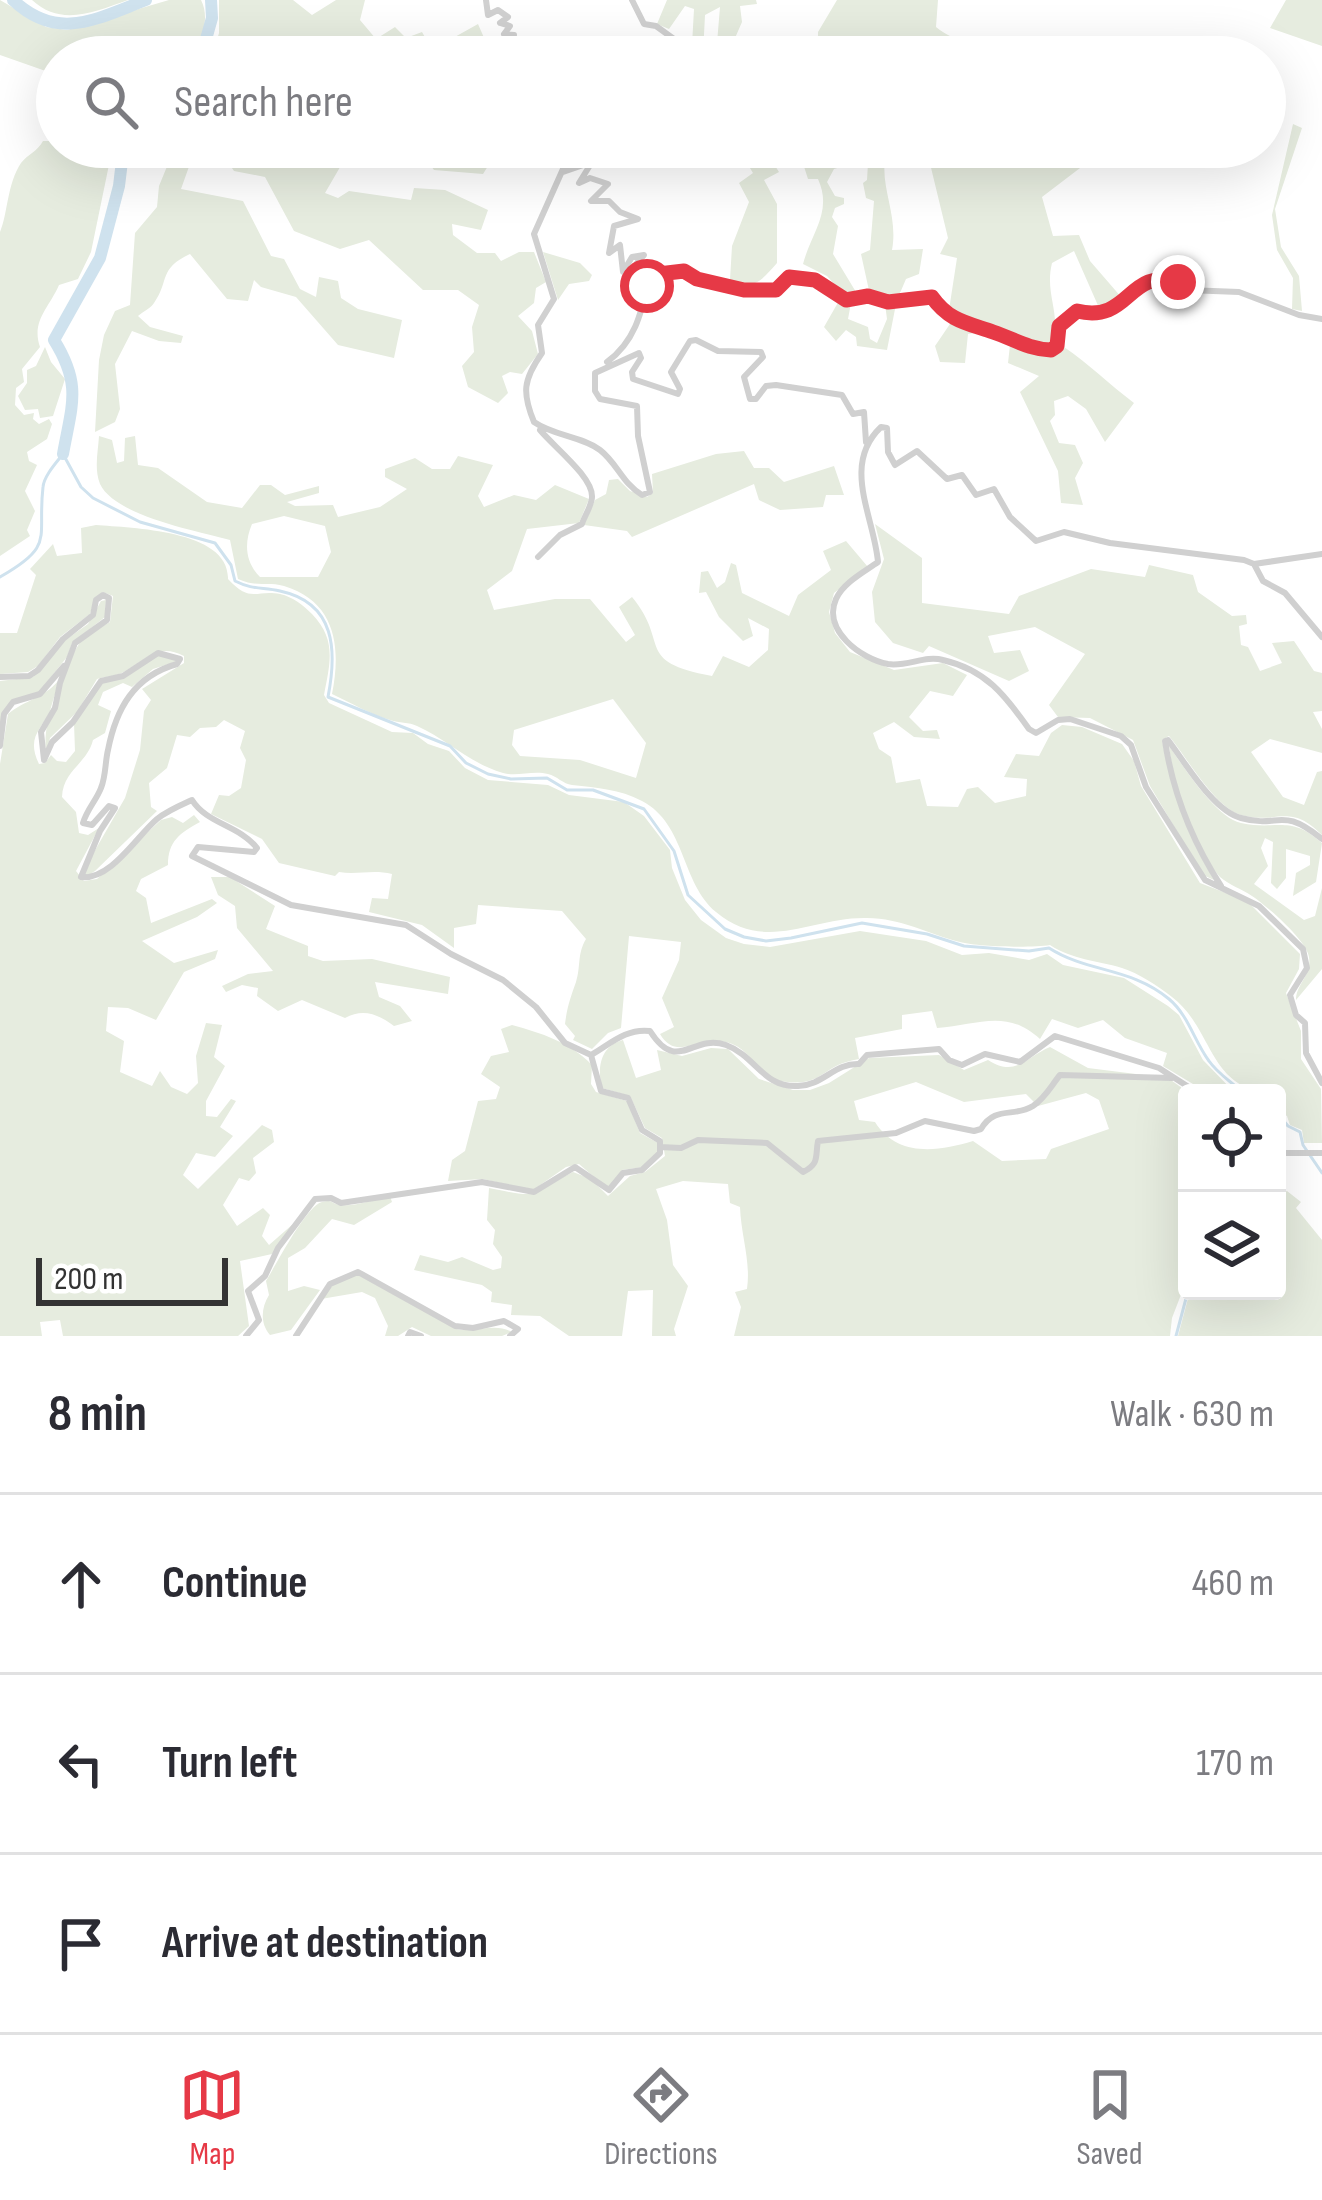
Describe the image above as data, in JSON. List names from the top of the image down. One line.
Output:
{"scale_bar":"200 m","page":{"search":"Search here","scale":"200 m","heading":["8 min","Walk · 630 m"],"list":[["Continue","460 m"],["Turn left","170 m"],"Arrive at destination"],"nav":["Map","Directions","Saved"]}}
